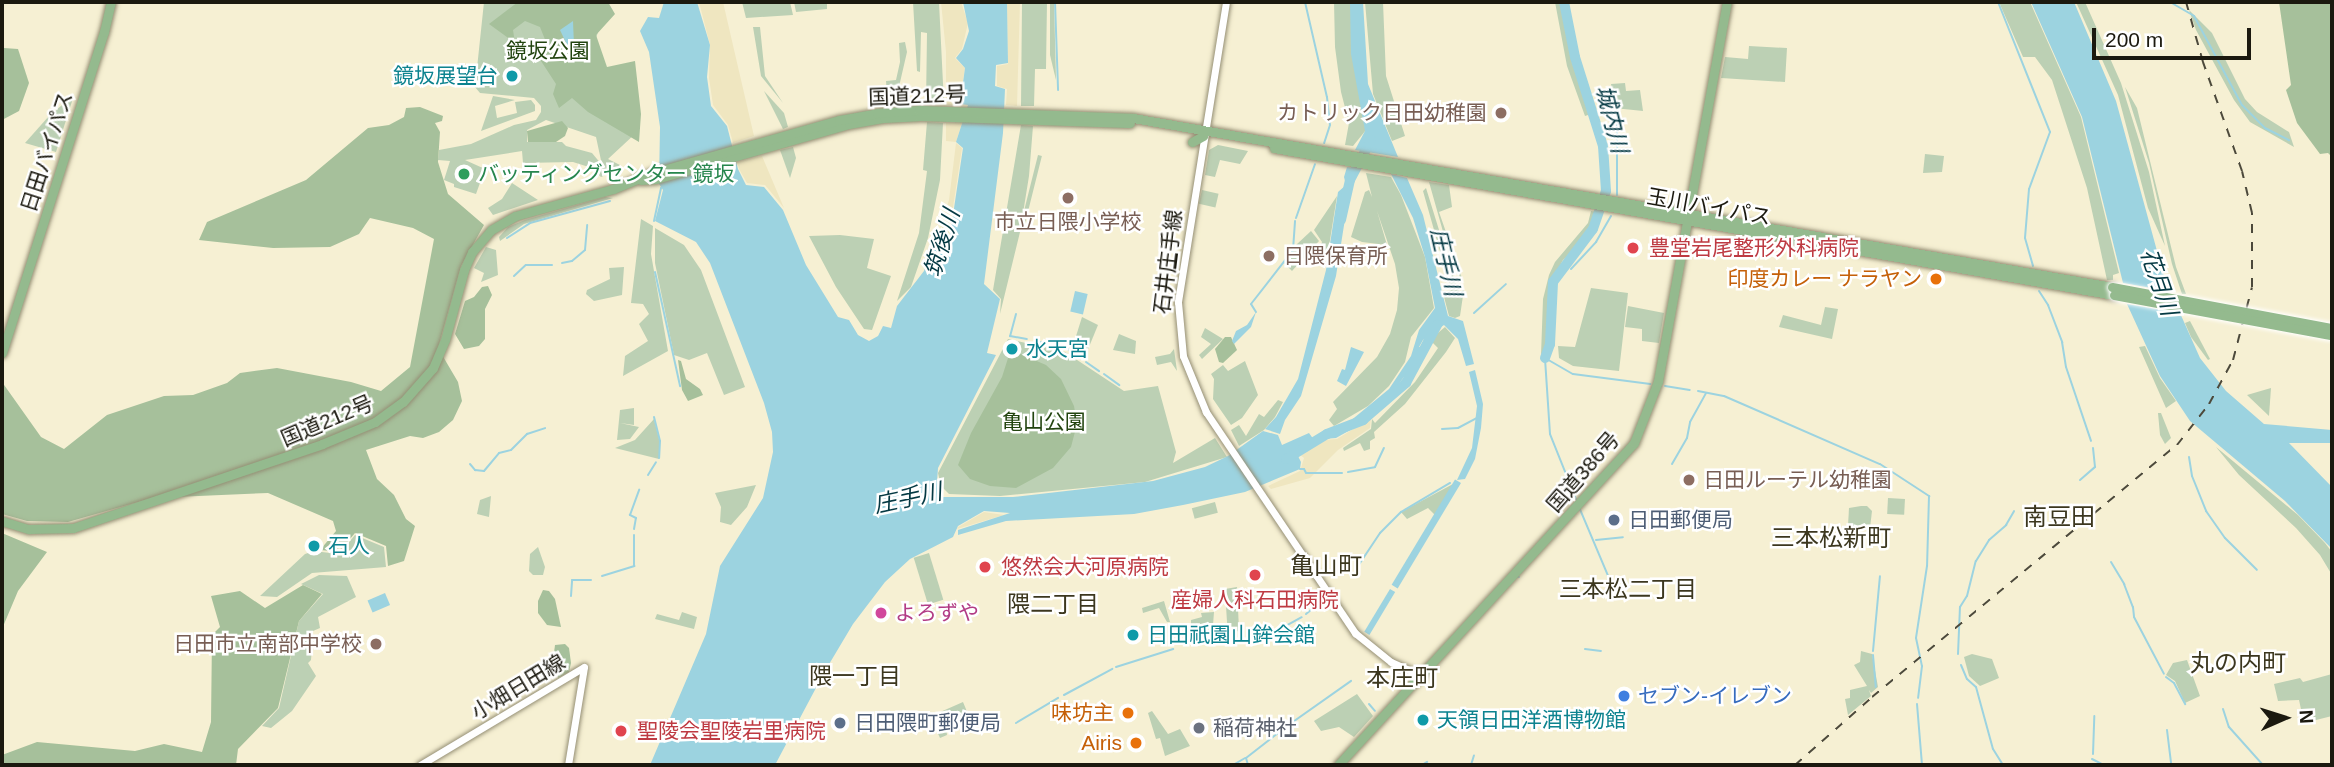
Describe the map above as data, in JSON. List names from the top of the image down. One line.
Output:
{"streets":{"highway":["国道212号","日田バイパス","玉川バイパス","国道386号"],"main road":["石井庄手線","小畑日田線"]},"crossings":[["国道212号","玉川バイパス"],["国道212号","石井庄手線"],["玉川バイパス","石井庄手線"],["玉川バイパス","国道386号"],["石井庄手線","国道386号"]],"districts":["南豆田","三本松新町","亀山町","三本松二丁目","隈二丁目","丸の内町","隈一丁目","本庄町"],"water":["城内川","筑後川","庄手川","花月川"],"parks":["鏡坂公園","亀山公園"],"places":["鏡坂展望台","カトリック日田幼稚園","バッティングセンター 鏡坂","市立日隈小学校","豊堂岩尾整形外科病院","日隈保育所","印度カレー ナラヤン","水天宮","日田ルーテル幼稚園","日田郵便局","石人","悠然会大河原病院","産婦人科石田病院","よろずや","日田祇園山鉾会館","日田市立南部中学校","セブン-イレブン","味坊主","天領日田洋酒博物館","日田隈町郵便局","稲荷神社","聖陵会聖陵岩里病院","Airis"],"scale_bar":"200 m","north":"right"}
